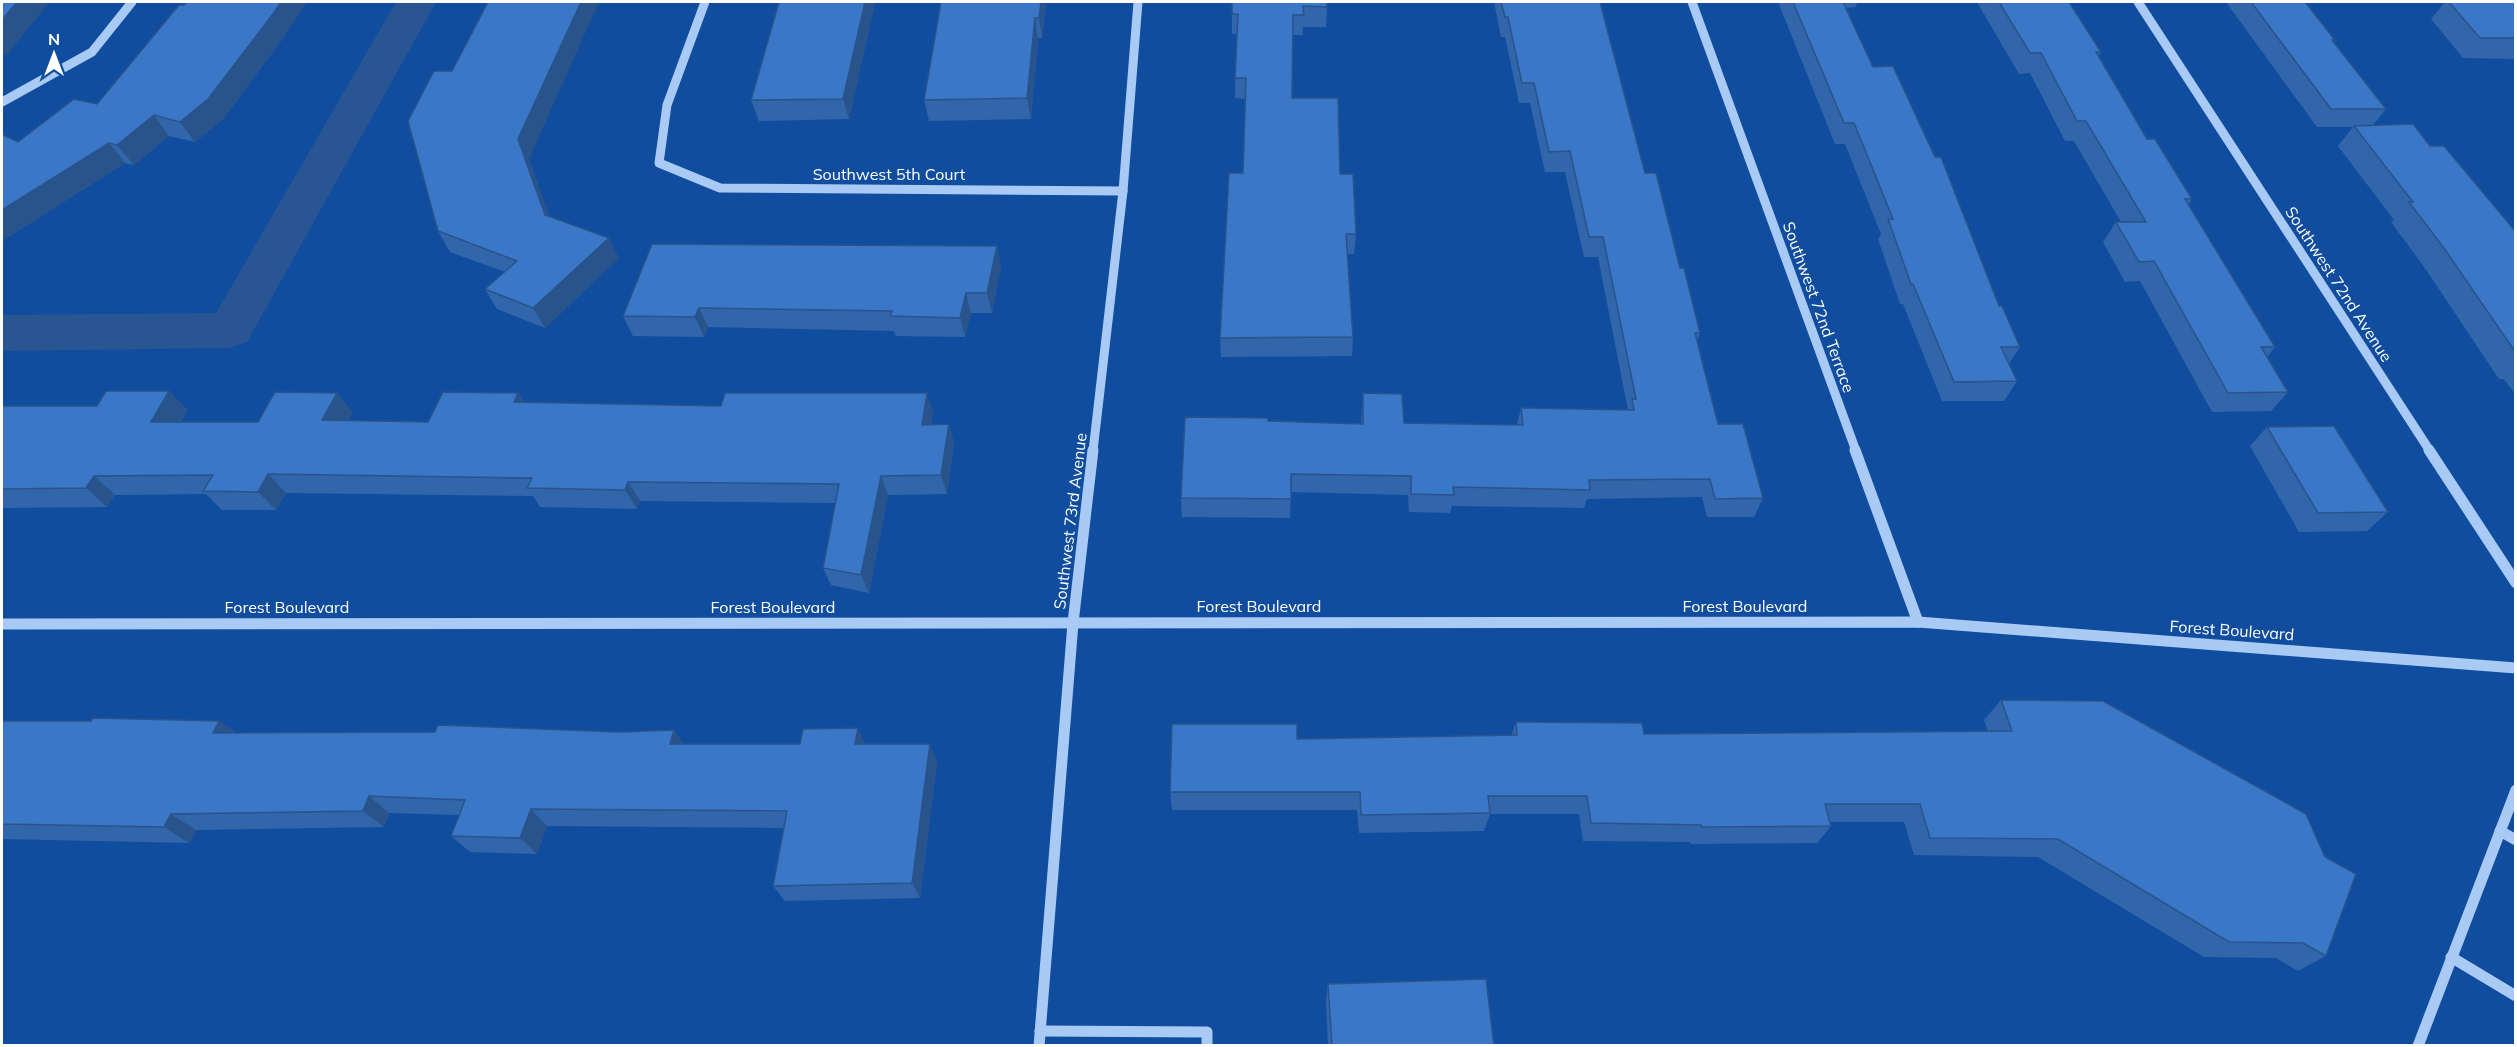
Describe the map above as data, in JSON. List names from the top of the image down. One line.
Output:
{"streets":{"street":["Southwest 5th Court","Southwest 72nd Avenue","Southwest 72nd Terrace","Southwest 73rd Avenue","Forest Boulevard"]},"crossings":[["Southwest 5th Court","Southwest 73rd Avenue"],["Southwest 72nd Terrace","Forest Boulevard"],["Southwest 73rd Avenue","Forest Boulevard"]],"north":"top"}
